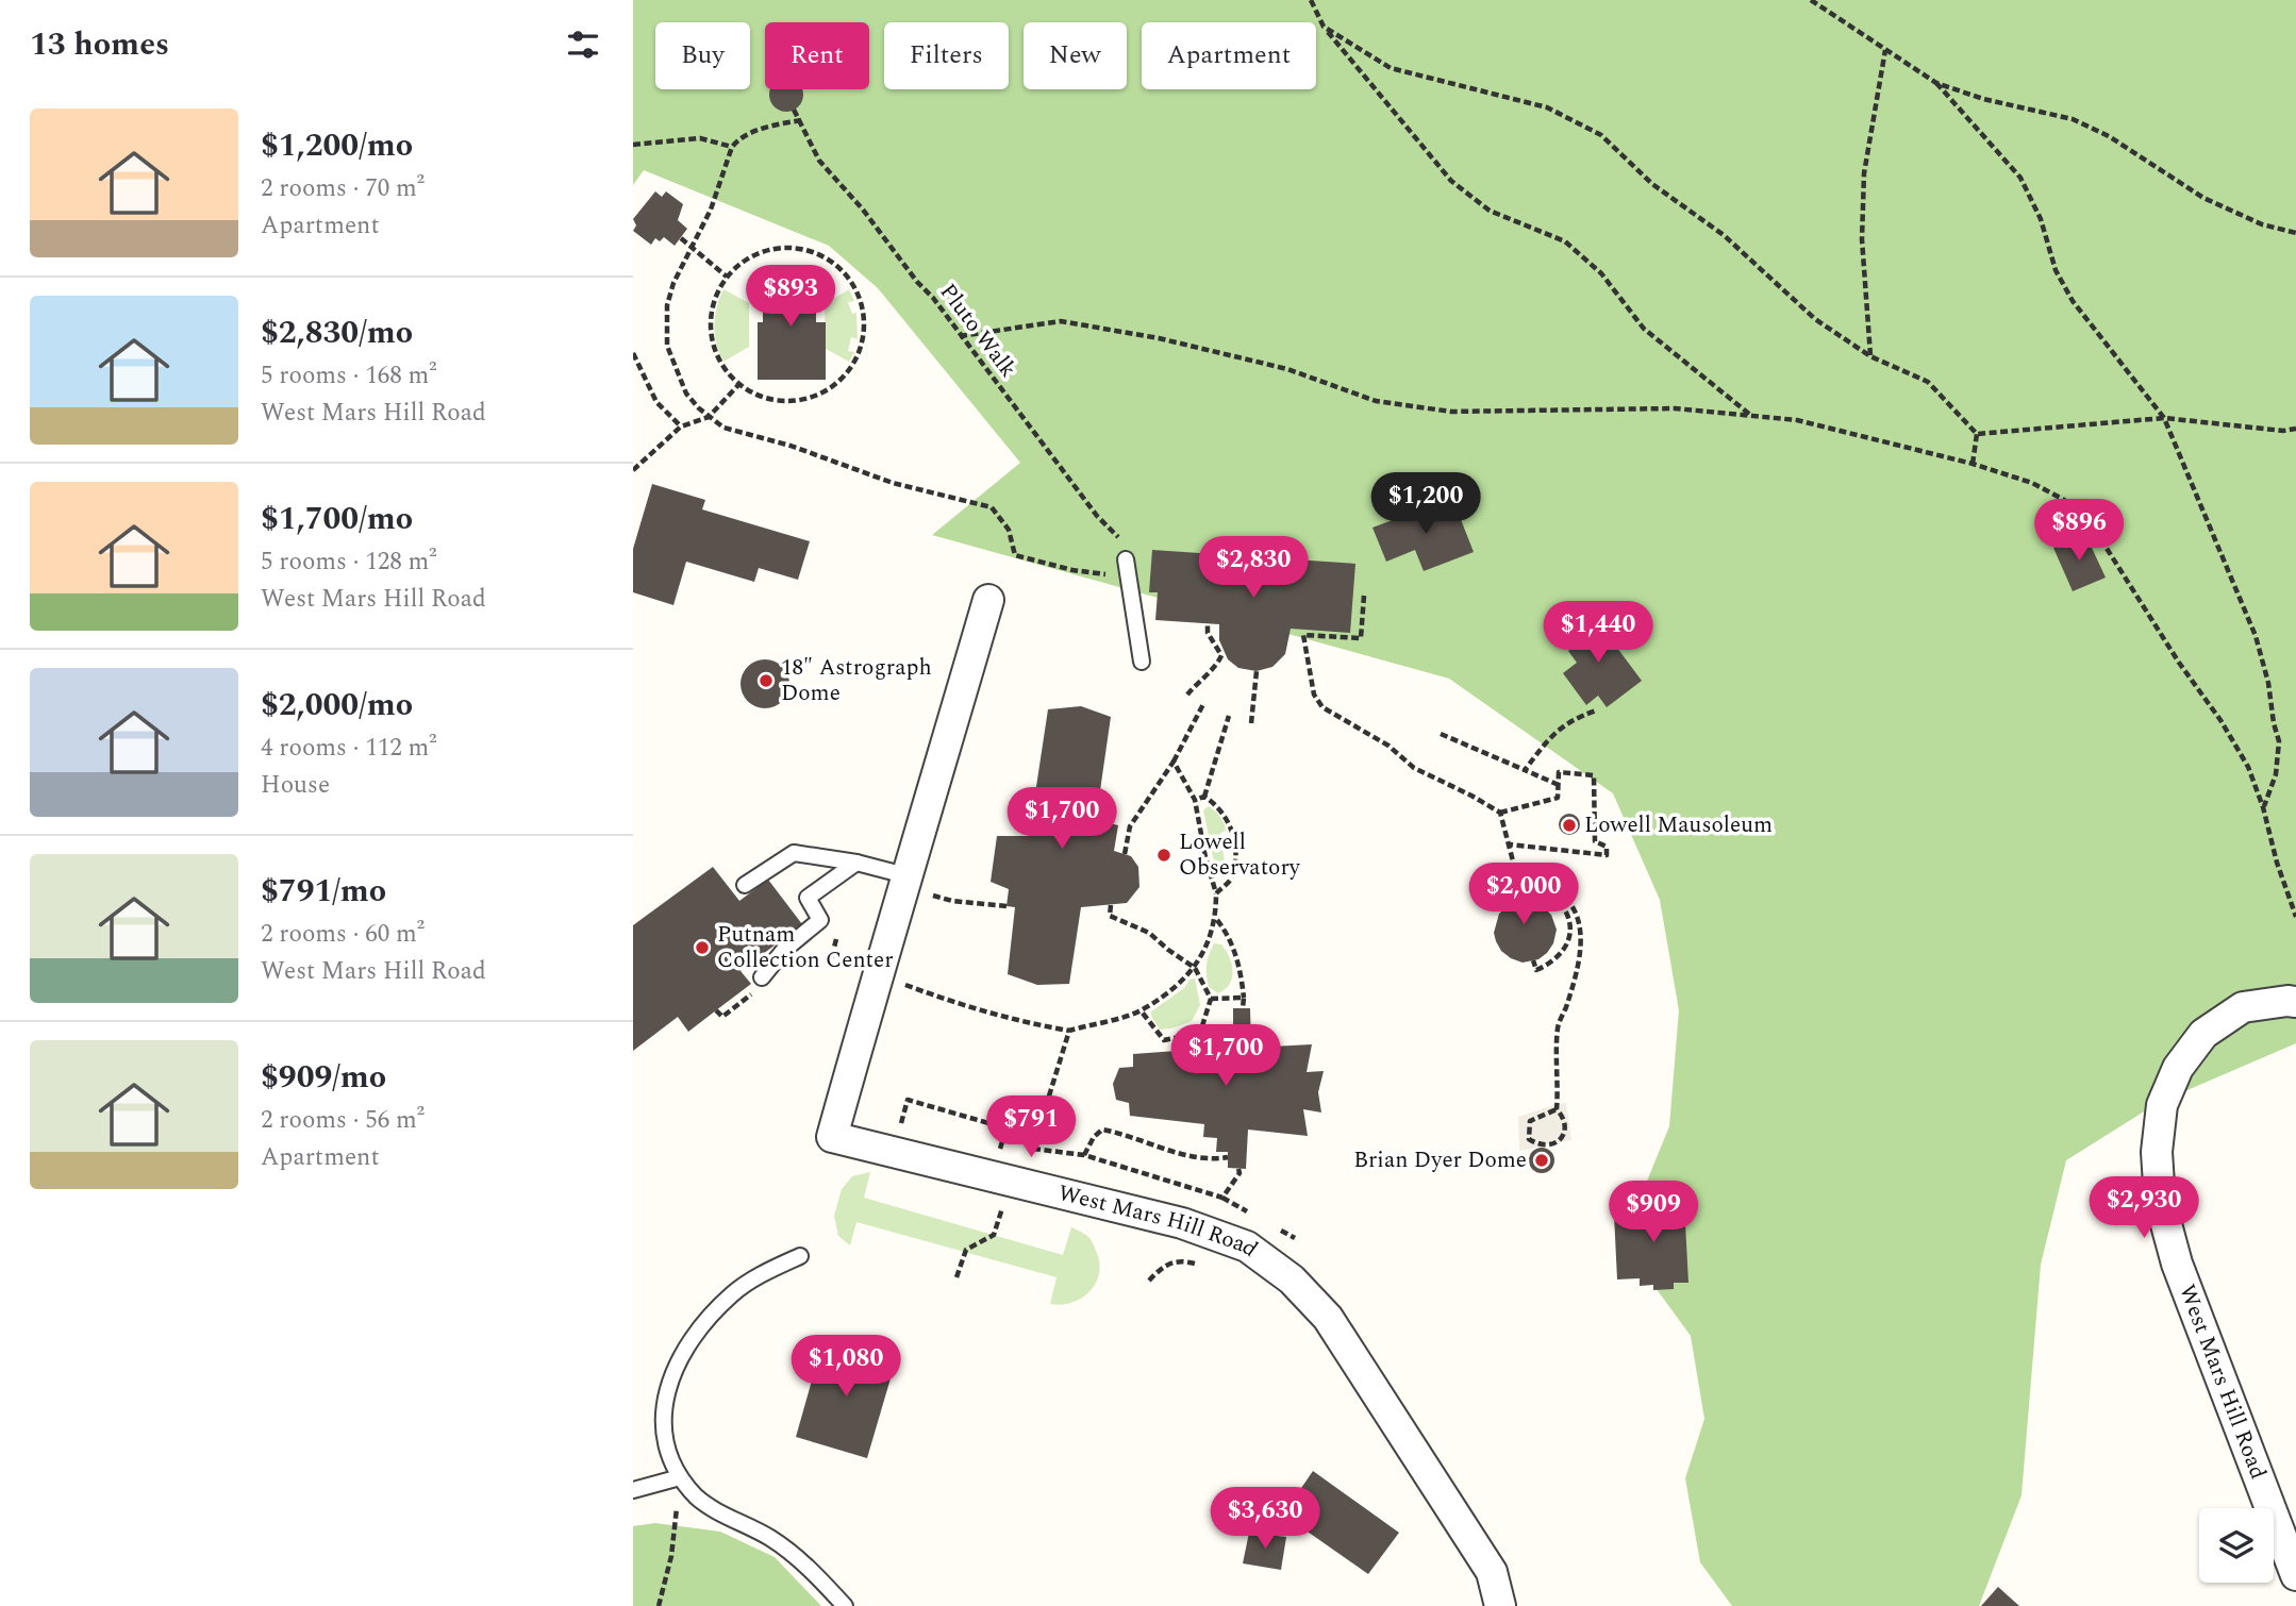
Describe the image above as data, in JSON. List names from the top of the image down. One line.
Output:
{"streets":{"street":["West Mars Hill Road"],"path":["Pluto Walk"]},"places":["18″ Astrograph Dome","Lowell Mausoleum","Lowell Observatory","Putnam Collection Center","Brian Dyer Dome"],"page":{"heading":"13 homes","chip":["Buy","Rent","Filters","New","Apartment"],"list":[{"name":"$1,200/mo","note":"2 rooms · 70 m² · Apartment"},{"name":"$2,830/mo","note":"5 rooms · 168 m² · West Mars Hill Road"},{"name":"$1,700/mo","note":"5 rooms · 128 m² · West Mars Hill Road"},{"name":"$2,000/mo","note":"4 rooms · 112 m² · House"},{"name":"$791/mo","note":"2 rooms · 60 m² · West Mars Hill Road"},{"name":"$909/mo","note":"2 rooms · 56 m² · Apartment"}],"price":["$893","$1,200","$896","$2,830","$1,440","$1,700","$2,000","$1,700","$791","$2,930","$909","$1,080","$3,630"]}}
